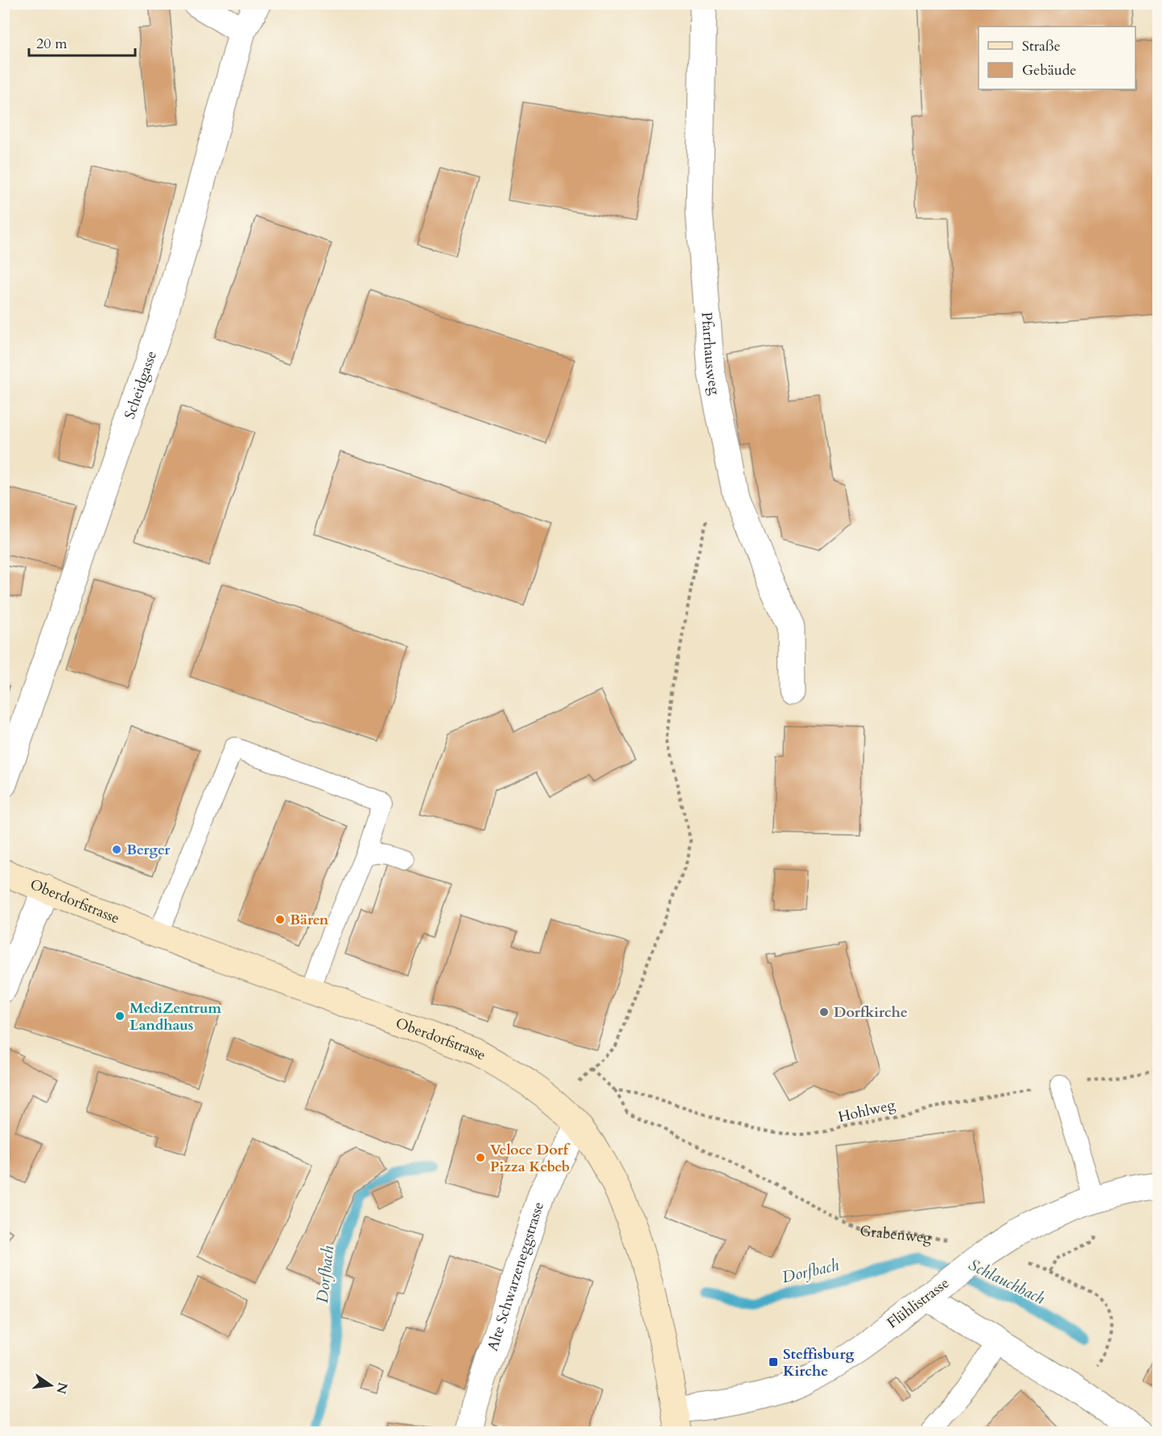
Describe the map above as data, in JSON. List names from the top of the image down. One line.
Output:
{"streets":{"main road":["Oberdorfstrasse"],"street":["Pfarrhausweg","Scheidgasse","Alte Schwarzeneggstrasse","Flühlistrasse"],"path":["Hohlweg","Grabenweg"]},"crossings":[["Oberdorfstrasse","Alte Schwarzeneggstrasse"],["Oberdorfstrasse","Flühlistrasse"],["Hohlweg","Grabenweg"]],"water":["Dorfbach","Schlauchbach"],"places":{"other":["Berger","Bären","Dorfkirche","MediZentrum Landhaus","Veloce Dorf Pizza Kebeb"],"transit":["Steffisburg Kirche"]},"legend":["Straße","Gebäude"],"scale_bar":"20 m","north":"right"}
